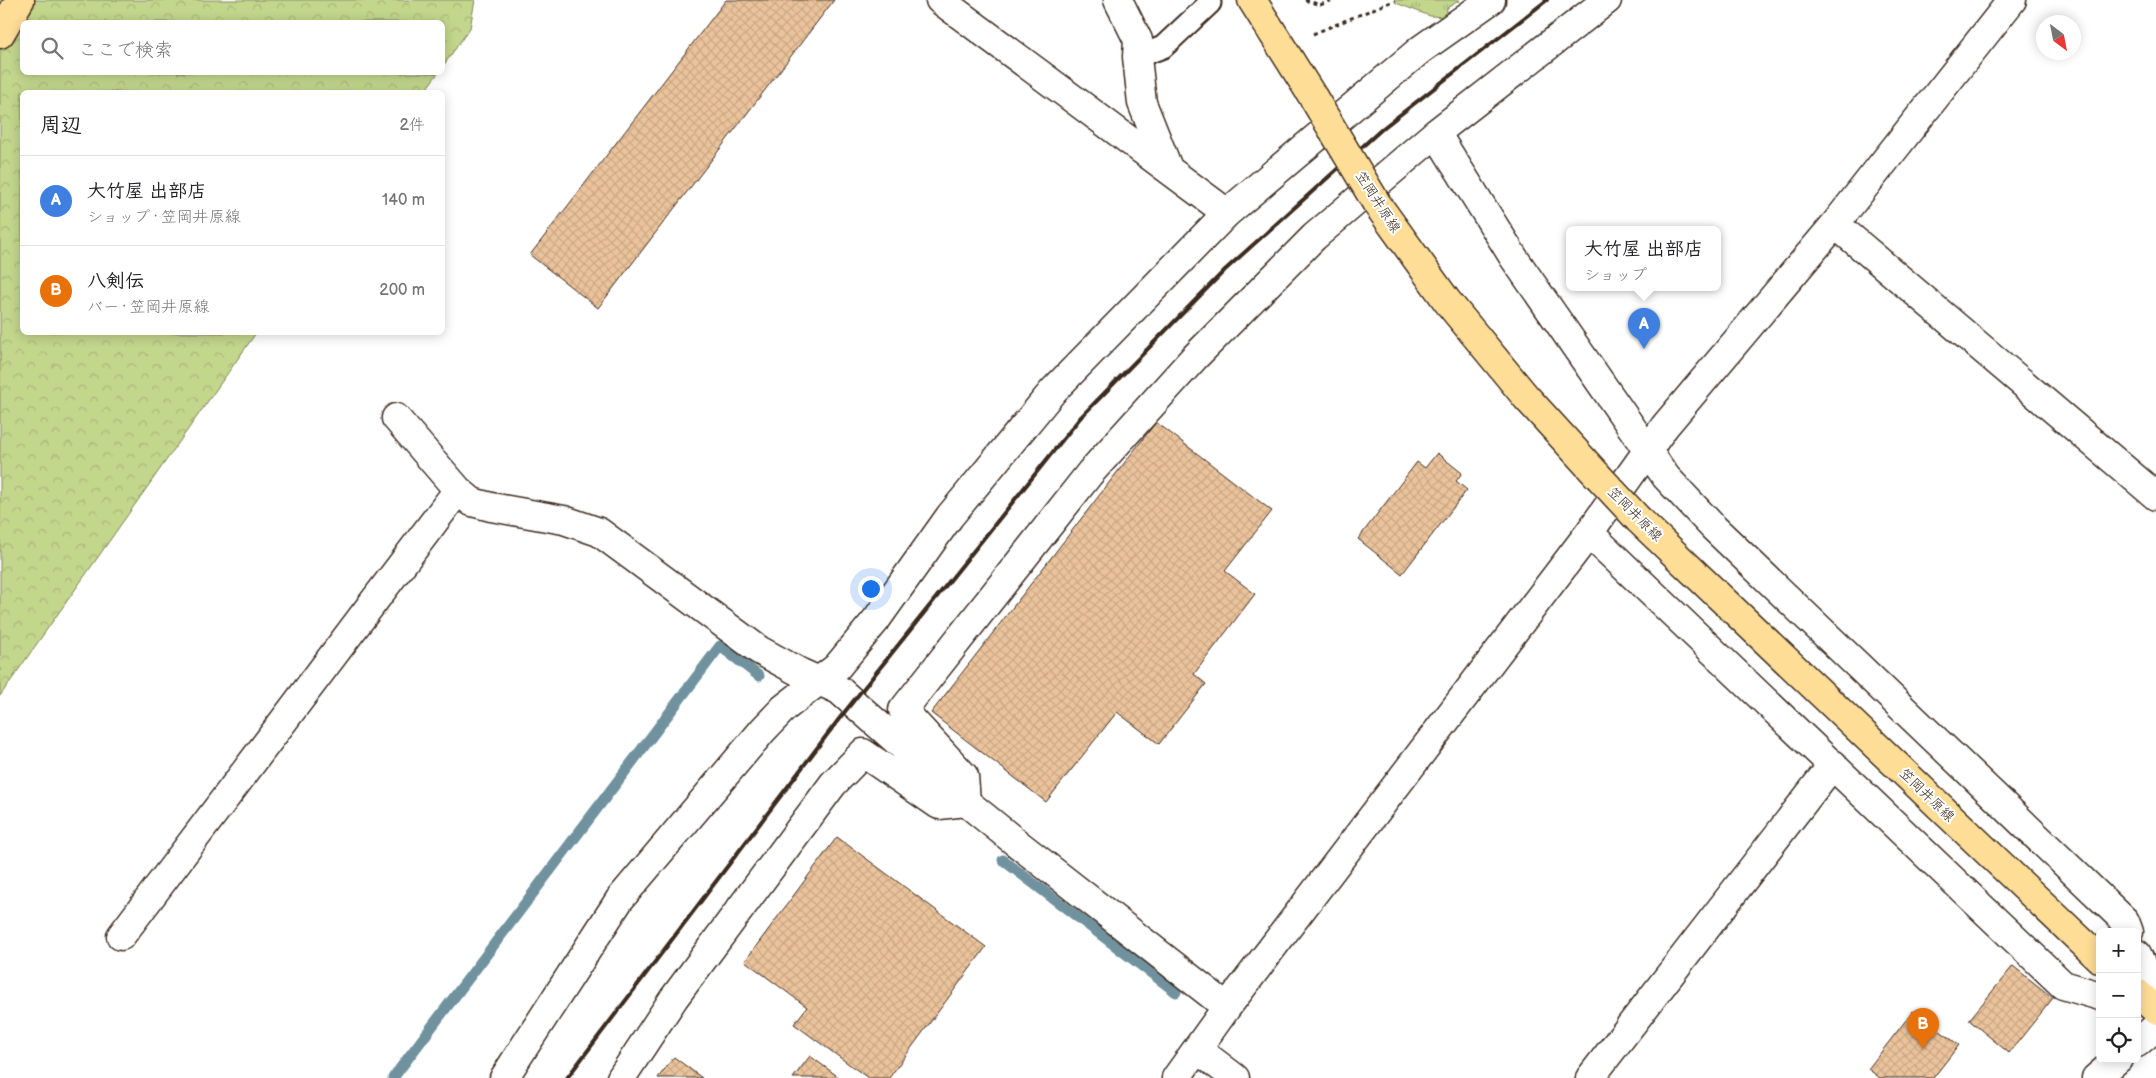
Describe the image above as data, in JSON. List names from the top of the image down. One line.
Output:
{"streets":{"main road":["笠岡井原線"]},"north":"bottom right","page":{"search":"ここで検索","heading":["周辺","2件"],"list":[{"mark":"A","name":"大竹屋 出部店","note":"ショップ · 笠岡井原線","value":"140 m"},{"mark":"B","name":"八剣伝","note":"バー · 笠岡井原線","value":"200 m"}],"popup":["大竹屋 出部店","ショップ"],"pins":["A","B"],"map_buttons":["+","−"]}}
